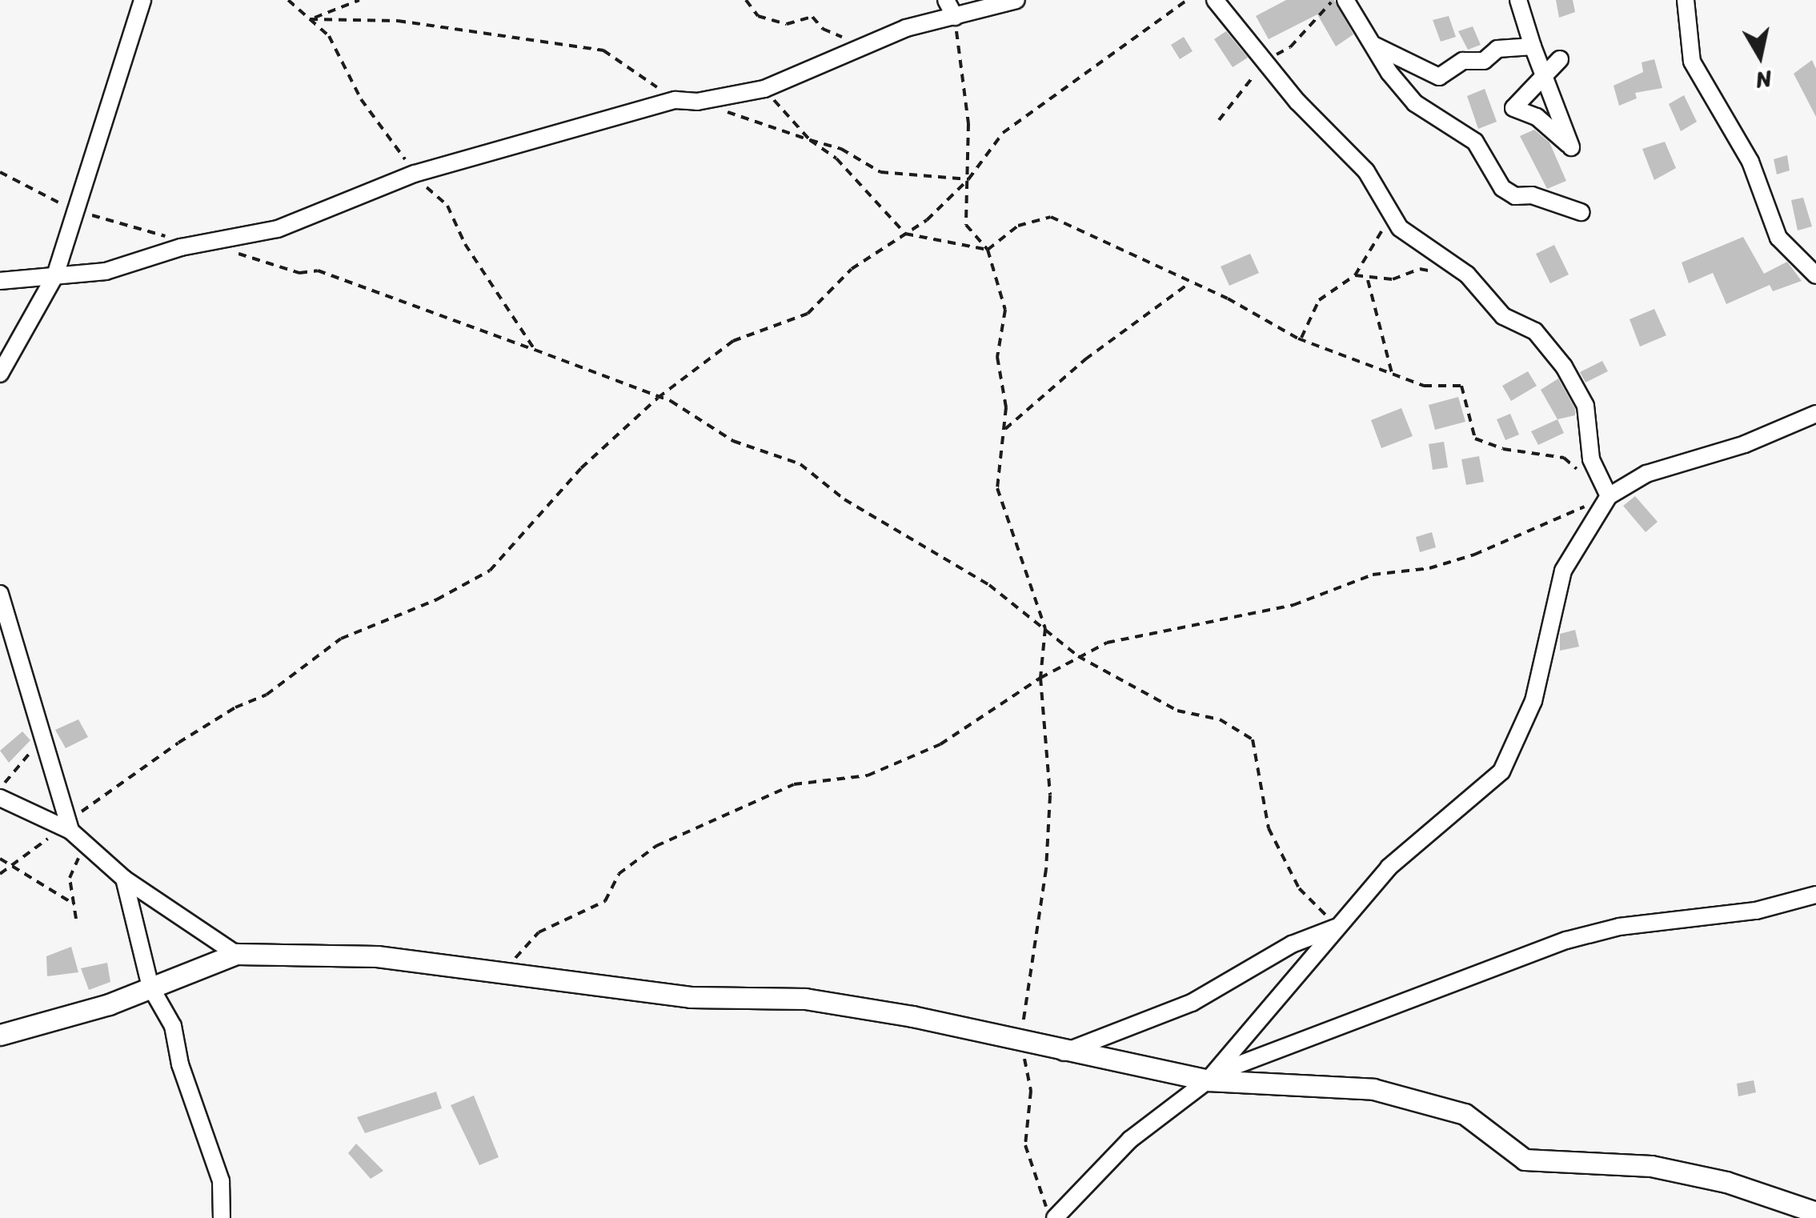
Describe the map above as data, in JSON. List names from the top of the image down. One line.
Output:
{"north":"bottom"}
